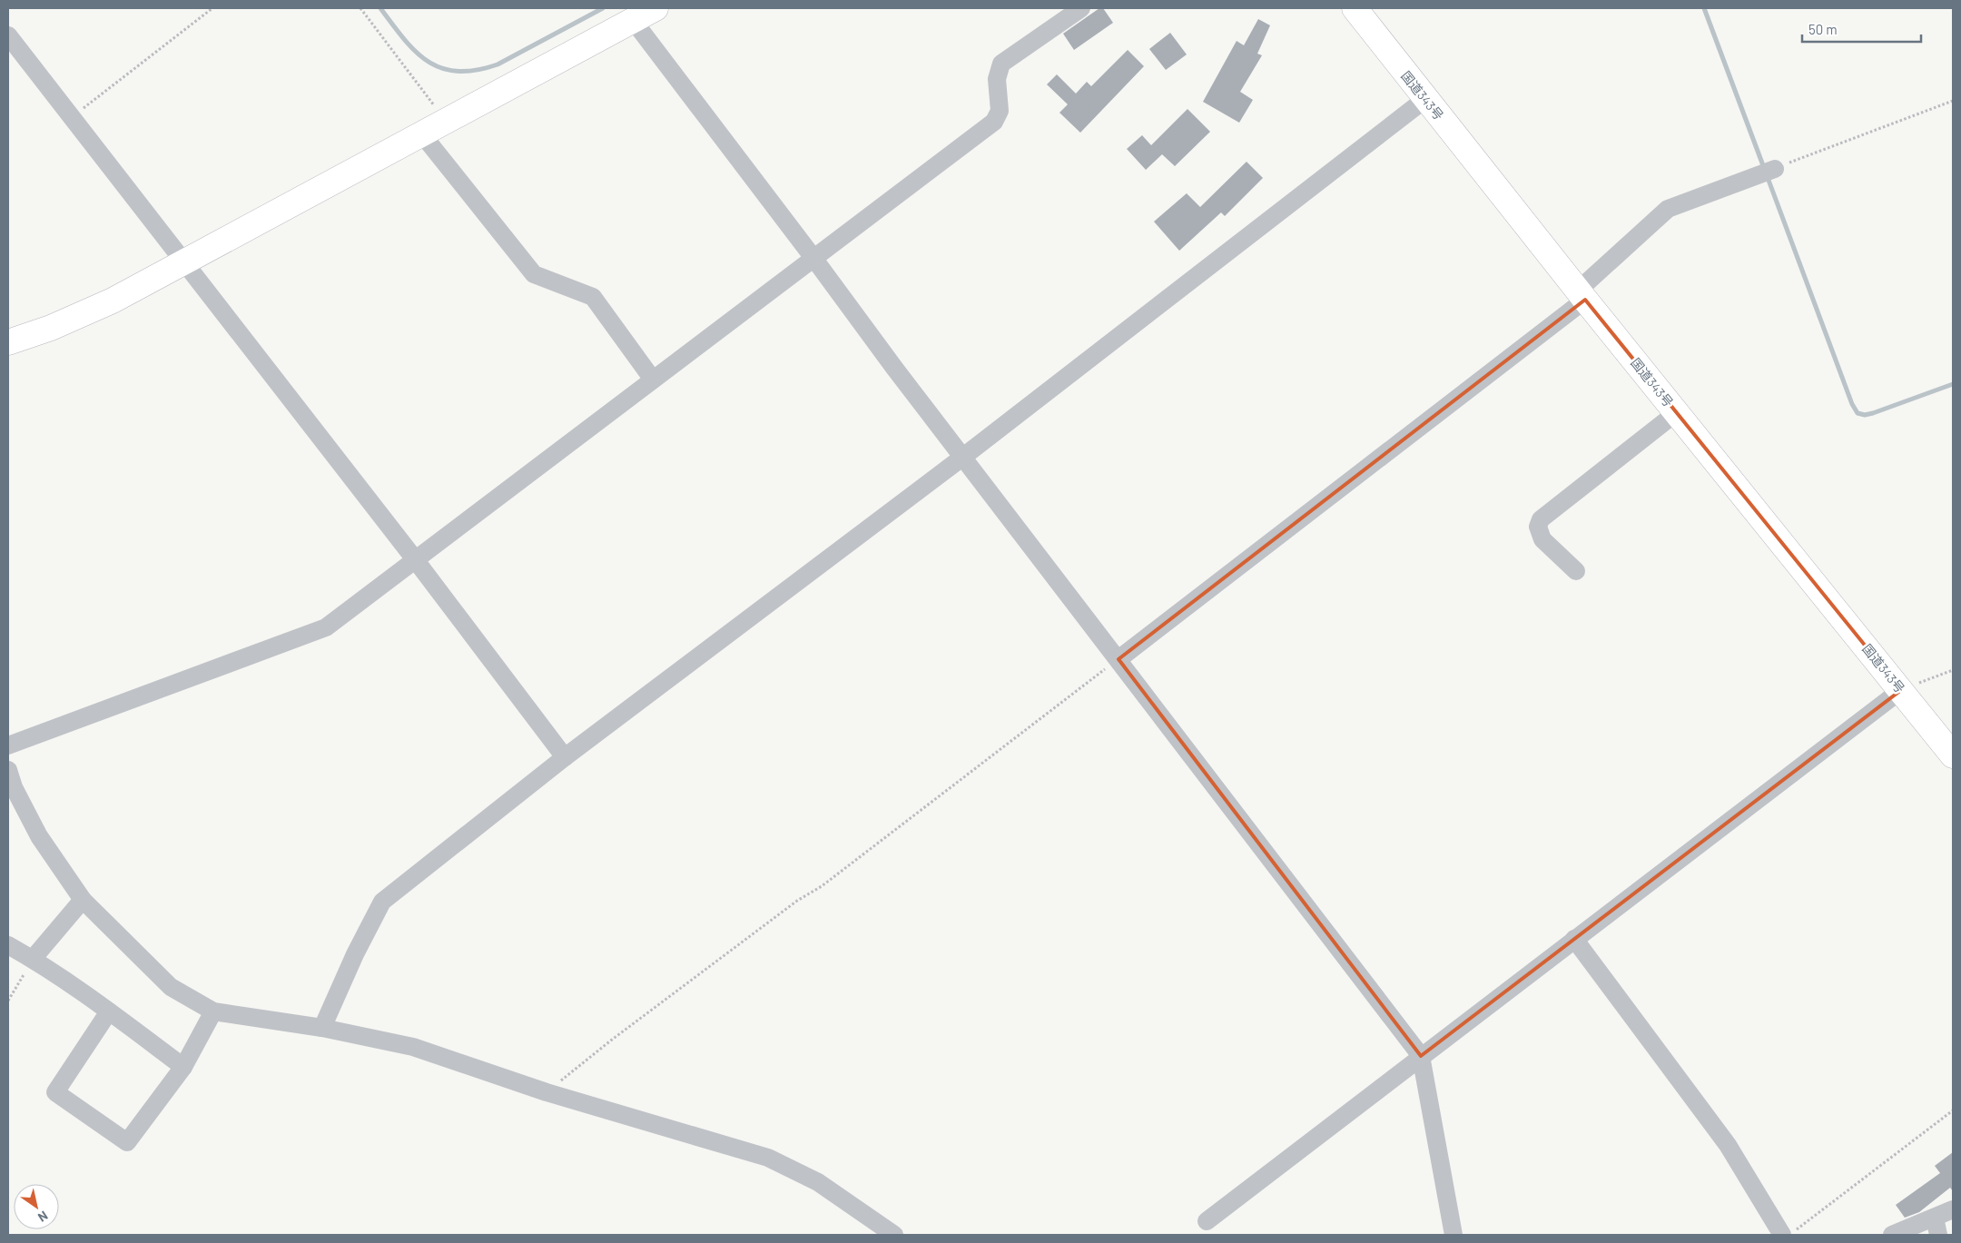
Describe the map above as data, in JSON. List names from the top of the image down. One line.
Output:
{"streets":{"main road":["国道343号"]},"scale_bar":"50 m","north":"bottom right"}
